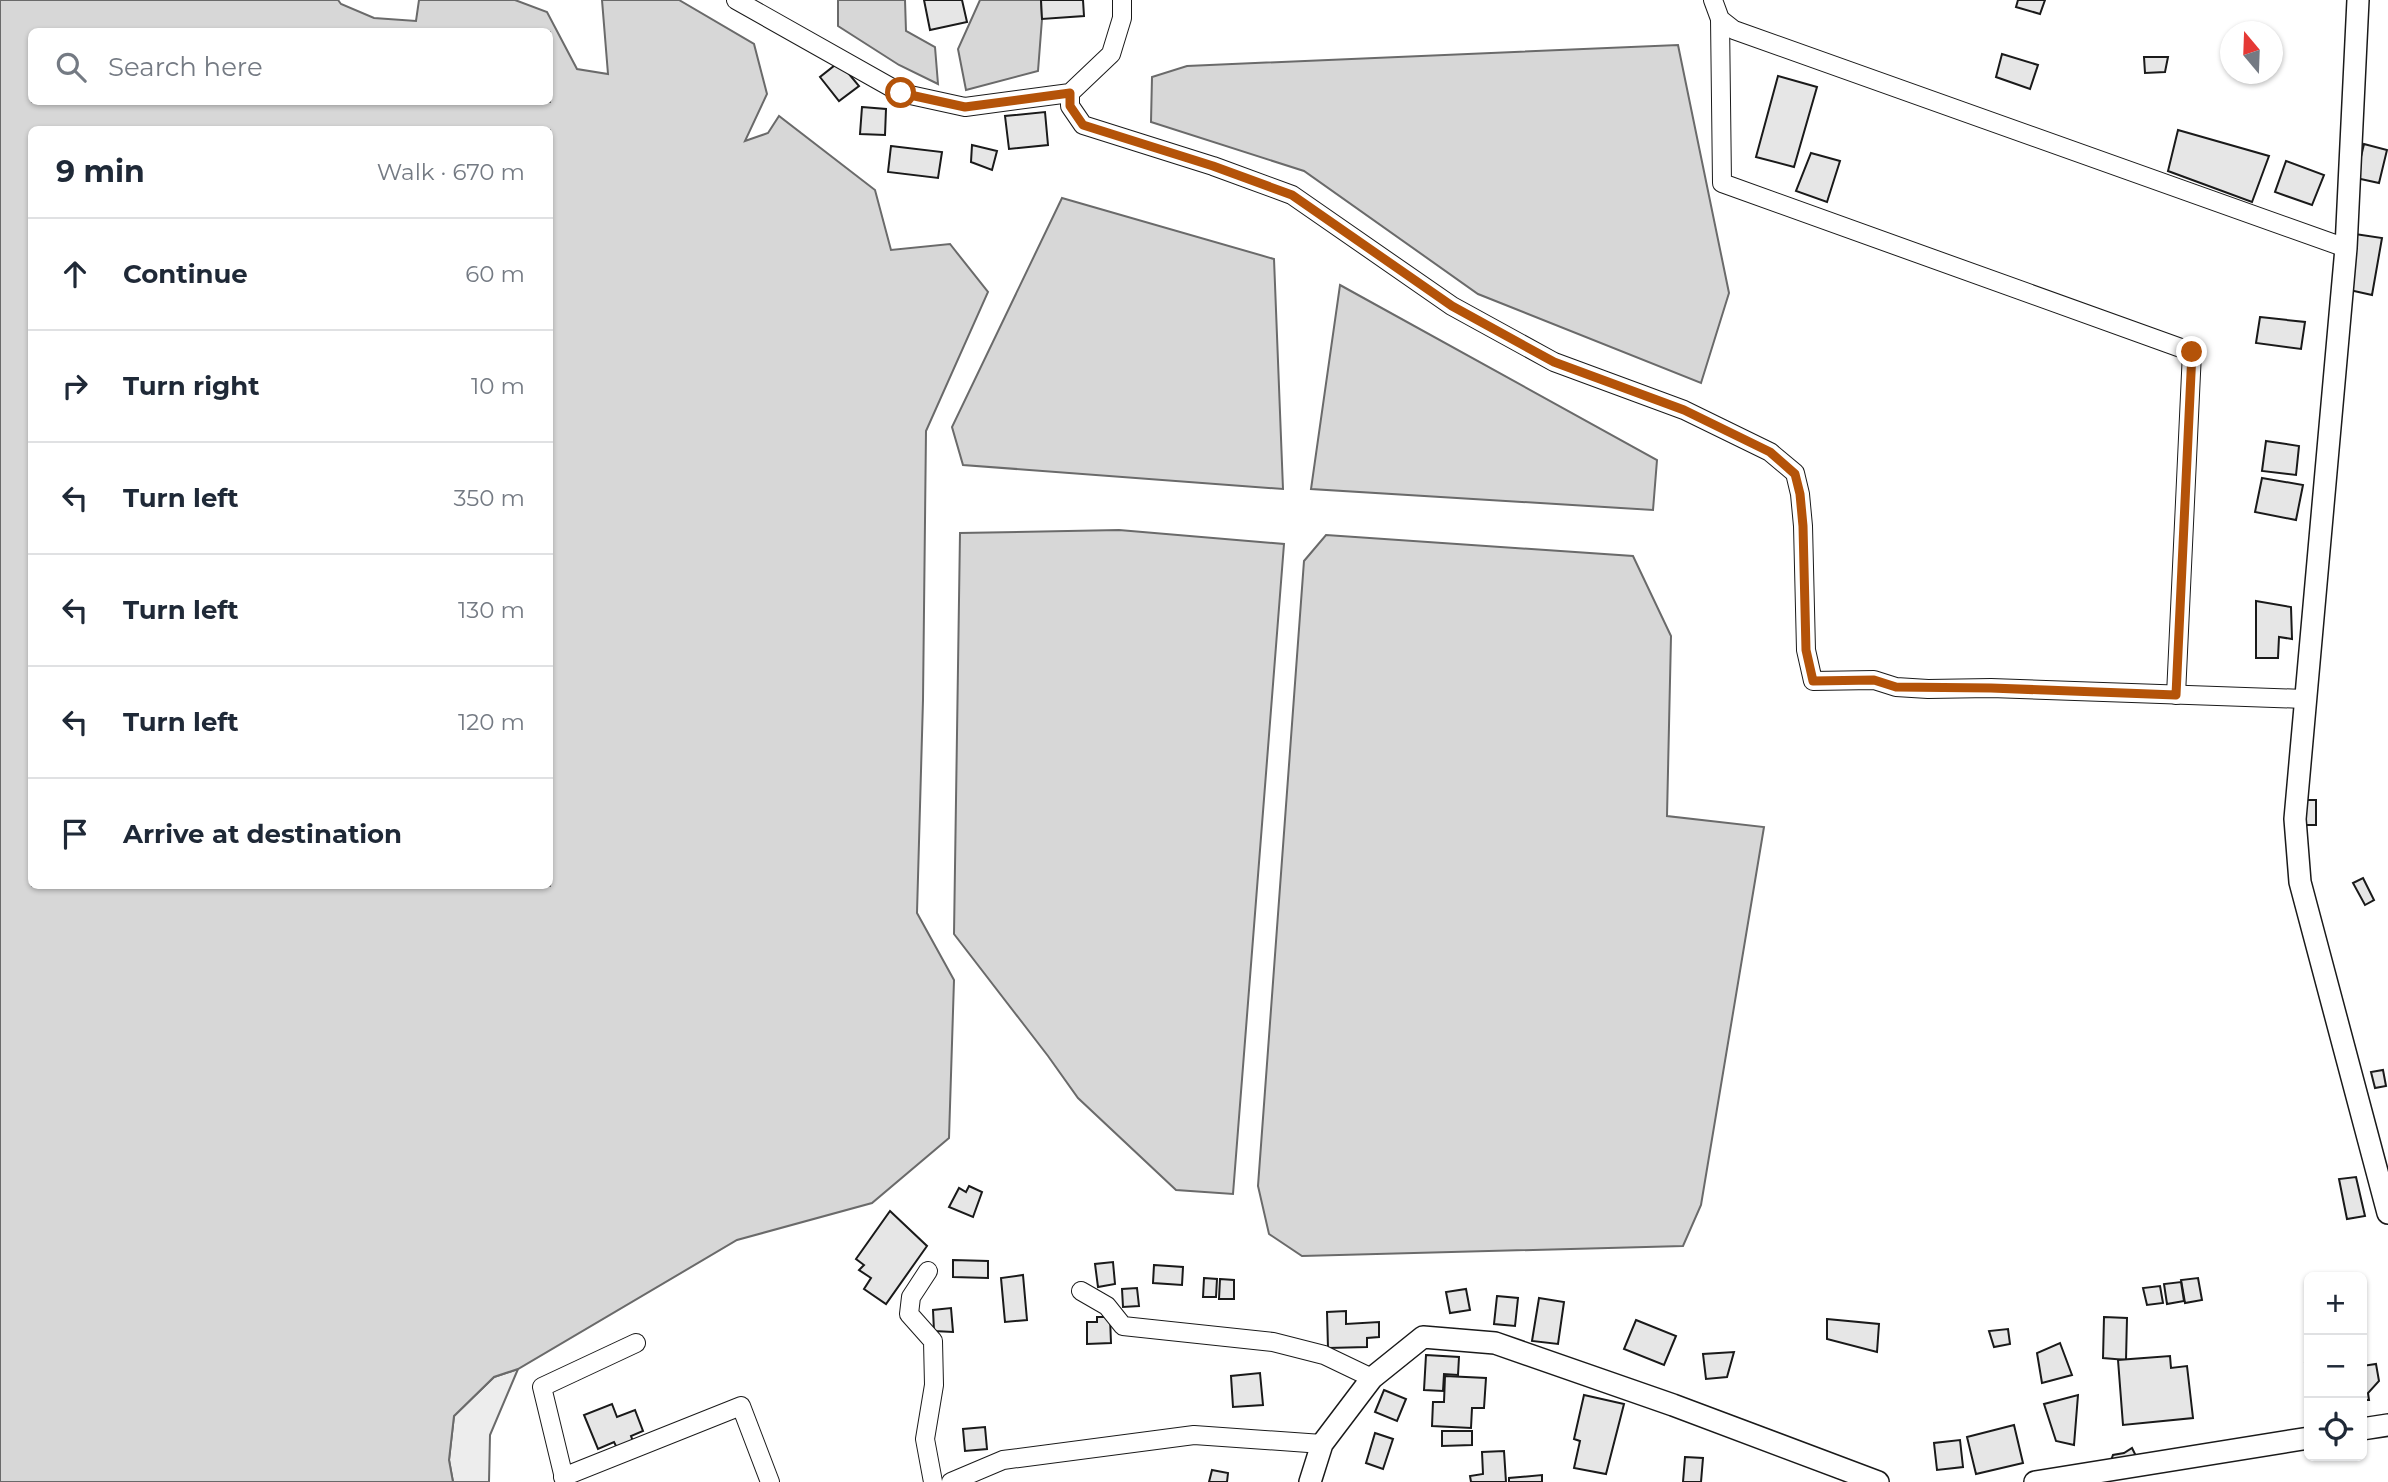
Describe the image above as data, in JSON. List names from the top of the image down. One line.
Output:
{"north":"top","page":{"search":"Search here","heading":["9 min","Walk · 670 m"],"list":[["Continue","60 m"],["Turn right","10 m"],["Turn left","350 m"],["Turn left","130 m"],["Turn left","120 m"],"Arrive at destination"],"map_buttons":["+","−"]}}
